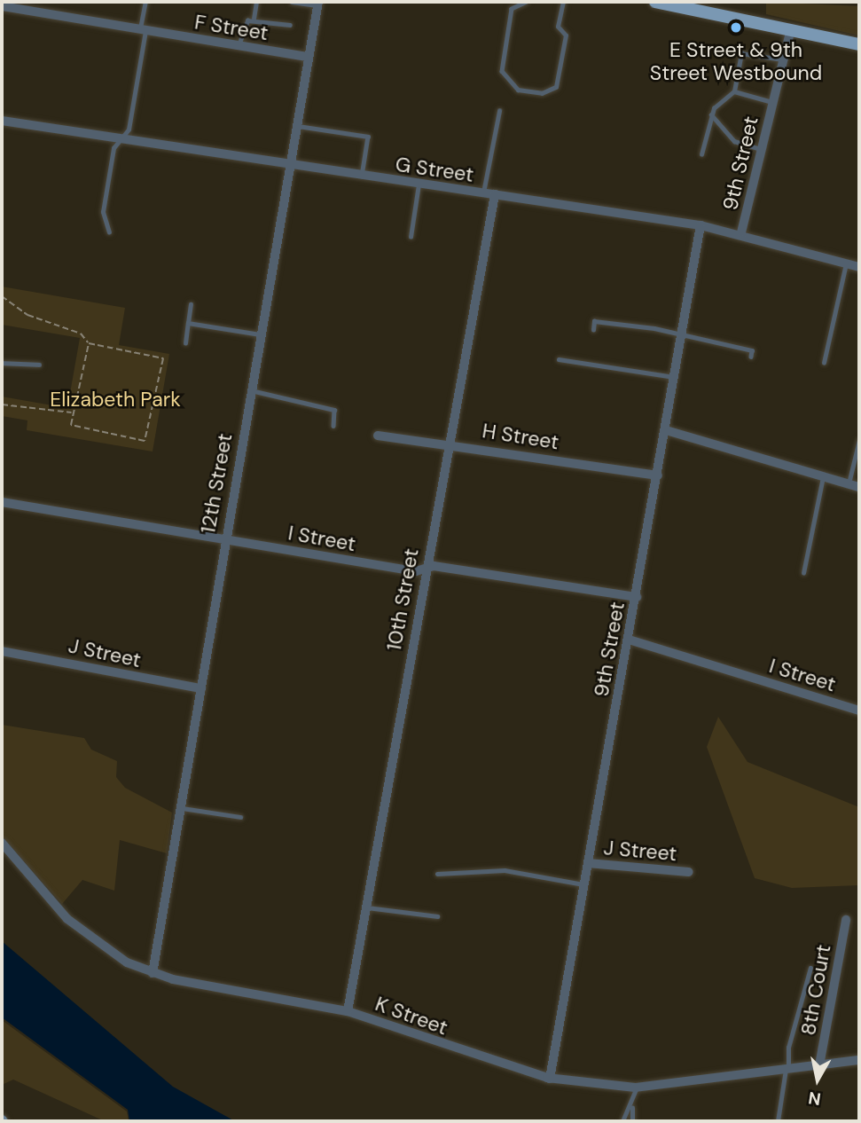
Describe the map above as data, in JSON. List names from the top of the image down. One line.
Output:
{"streets":{"street":["F Street","9th Street","G Street","H Street","12th Street","I Street","10th Street","J Street","8th Court","K Street"]},"crossings":[["F Street","12th Street"],["9th Street","G Street"],["9th Street","H Street"],["9th Street","I Street"],["9th Street","J Street"],["9th Street","K Street"],["G Street","12th Street"],["G Street","10th Street"],["H Street","10th Street"],["12th Street","I Street"],["12th Street","J Street"],["12th Street","K Street"],["I Street","10th Street"],["10th Street","K Street"],["8th Court","K Street"]],"parks":["Elizabeth Park"],"places":["E Street & 9th Street Westbound"],"north":"bottom"}
